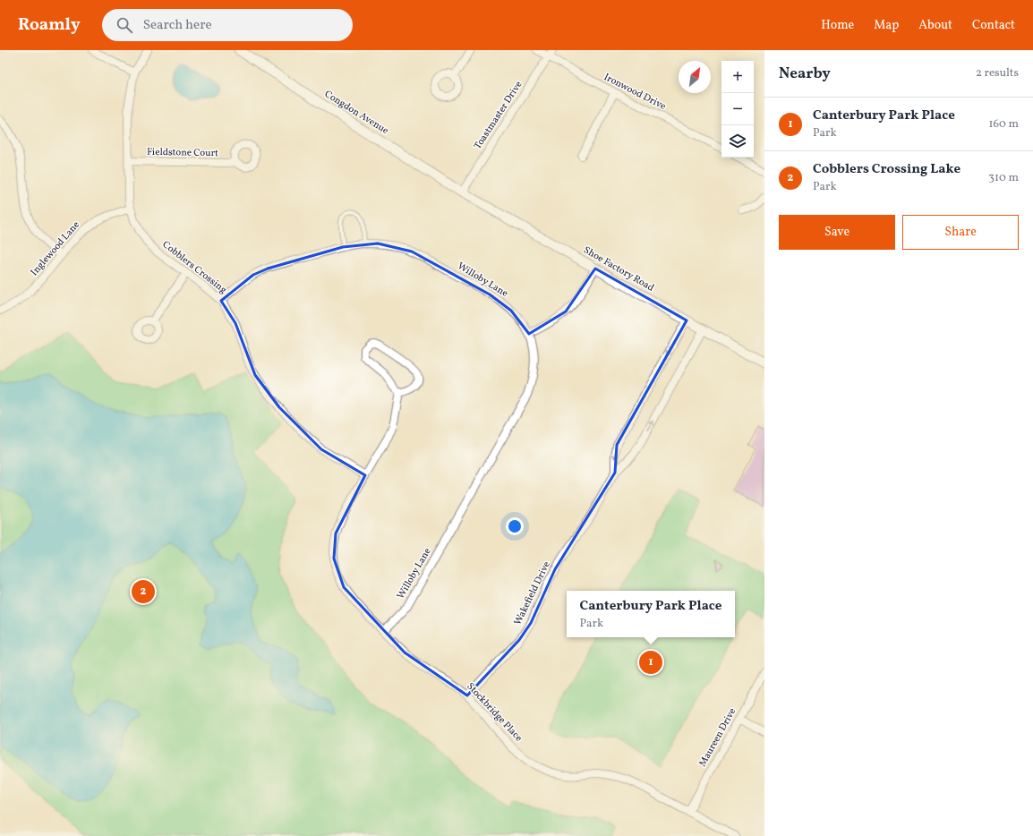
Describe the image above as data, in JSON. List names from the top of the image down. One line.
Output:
{"streets":{"street":["Ironwood Drive","Congdon Avenue","Toastmaster Drive","Fieldstone Court","Inglewood Lane","Cobblers Crossing","Shoe Factory Road","Willoby Lane","Wakefield Drive","Stockbridge Place","Maureen Drive"]},"crossings":[["Ironwood Drive","Toastmaster Drive"],["Congdon Avenue","Toastmaster Drive"],["Congdon Avenue","Shoe Factory Road"],["Toastmaster Drive","Shoe Factory Road"],["Fieldstone Court","Cobblers Crossing"],["Inglewood Lane","Cobblers Crossing"],["Cobblers Crossing","Willoby Lane"],["Cobblers Crossing","Stockbridge Place"],["Shoe Factory Road","Wakefield Drive"],["Willoby Lane","Stockbridge Place"],["Wakefield Drive","Stockbridge Place"],["Stockbridge Place","Maureen Drive"]],"north":"top right","page":{"header":"Roamly","search":"Search here","nav":["Home","Map","About","Contact"],"heading":["Nearby","2 results"],"map_buttons":["+","−"],"list":[{"mark":"1","name":"Canterbury Park Place","note":"Park","value":"160 m"},{"mark":"2","name":"Cobblers Crossing Lake","note":"Park","value":"310 m"}],"buttons":["Save","Share"],"pins":["2","1"],"popup":["Canterbury Park Place","Park"]}}
